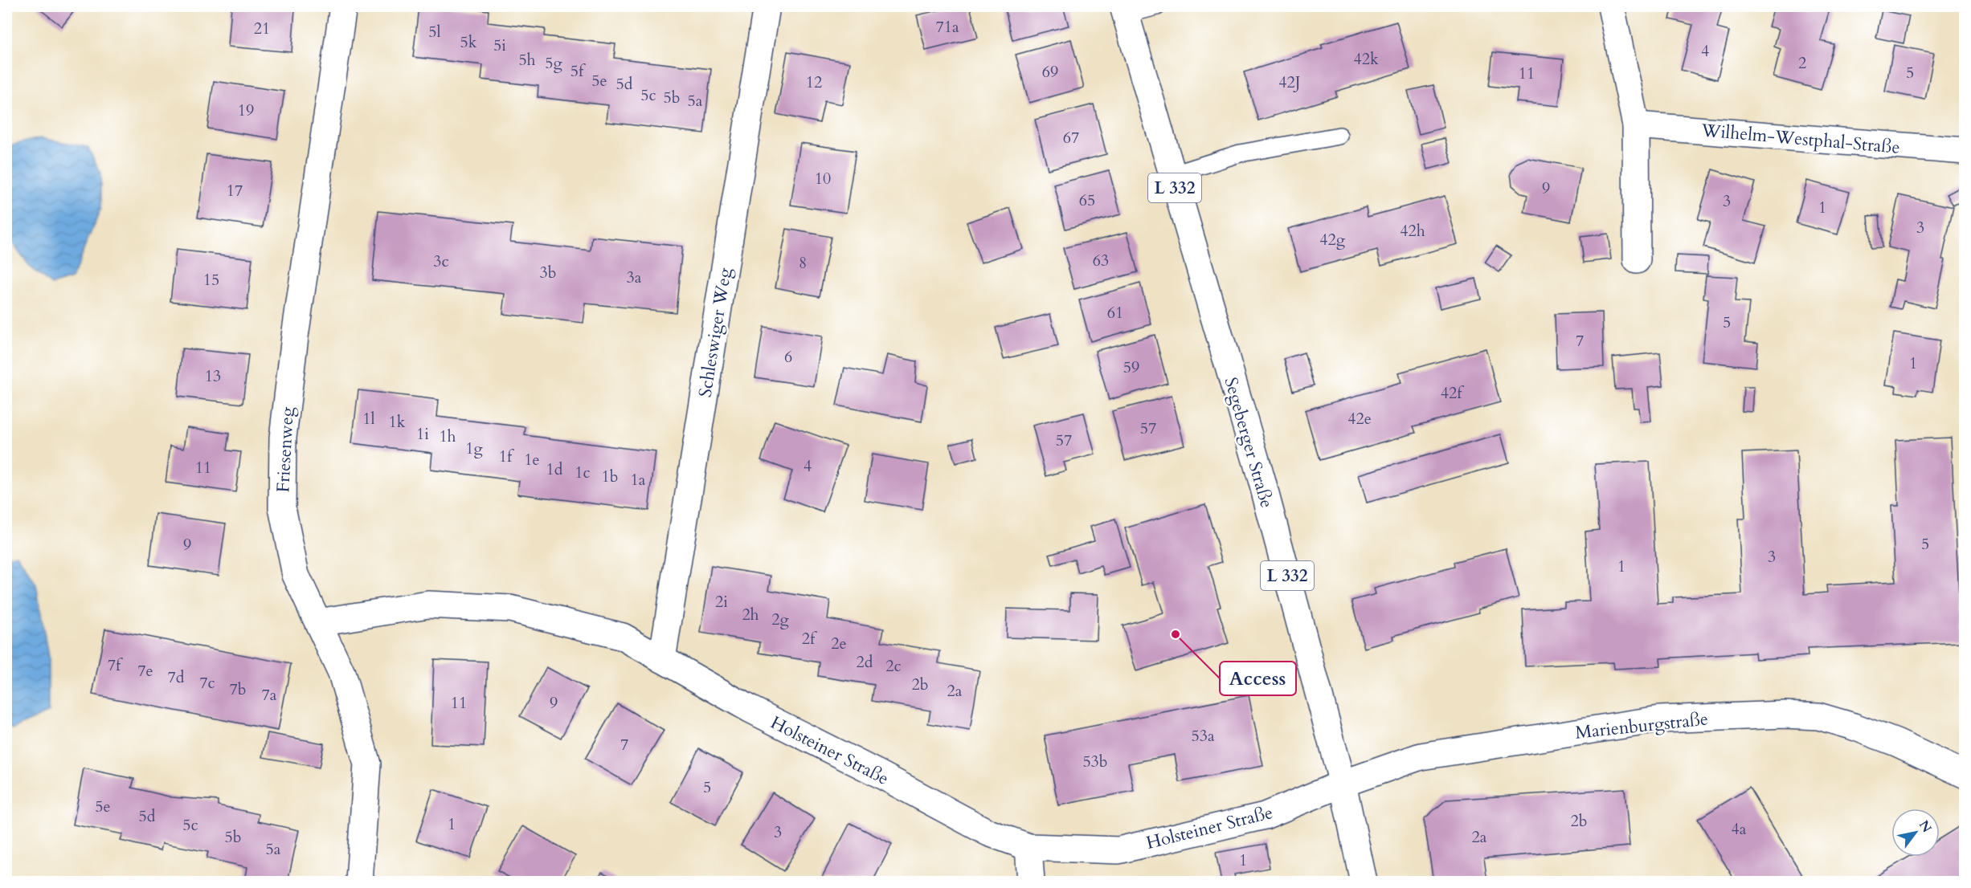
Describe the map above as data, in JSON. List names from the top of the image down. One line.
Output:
{"streets":{"street":["Wilhelm-Westphal-Straße","L 332","Schleswiger Weg","Segeberger Straße","Friesenweg","Marienburgstraße","Holsteiner Straße"]},"crossings":[["Schleswiger Weg","Holsteiner Straße"],["Segeberger Straße","Marienburgstraße"],["Segeberger Straße","Holsteiner Straße"],["Friesenweg","Holsteiner Straße"],["Marienburgstraße","Holsteiner Straße"]],"places":["Access"],"house_numbers":["71a","21","5l","5k","5i","4","42k","5h","5g","2","5f","69","5","11","5e","12","42J","5d","5c","5b","5a","19","67","10","9","17","65","3","1","3","42h","42g","63","3c","8","3b","3a","15","61","5","7","6","1","59","13","42f","1l","42e","1k","57","1i","1h","57","1g","1f","1e","4","11","1d","1c","1b","1a","5","9","3","1","2i","2h","2g","2f","2e","2d","7f","2c","7e","7d","7c","2b","7b","2a","7a","11","9","53a","7","53b","5","5e","5d","2b","1","5c","4a","3","5b","2a","5a","1"],"north":"top right"}
